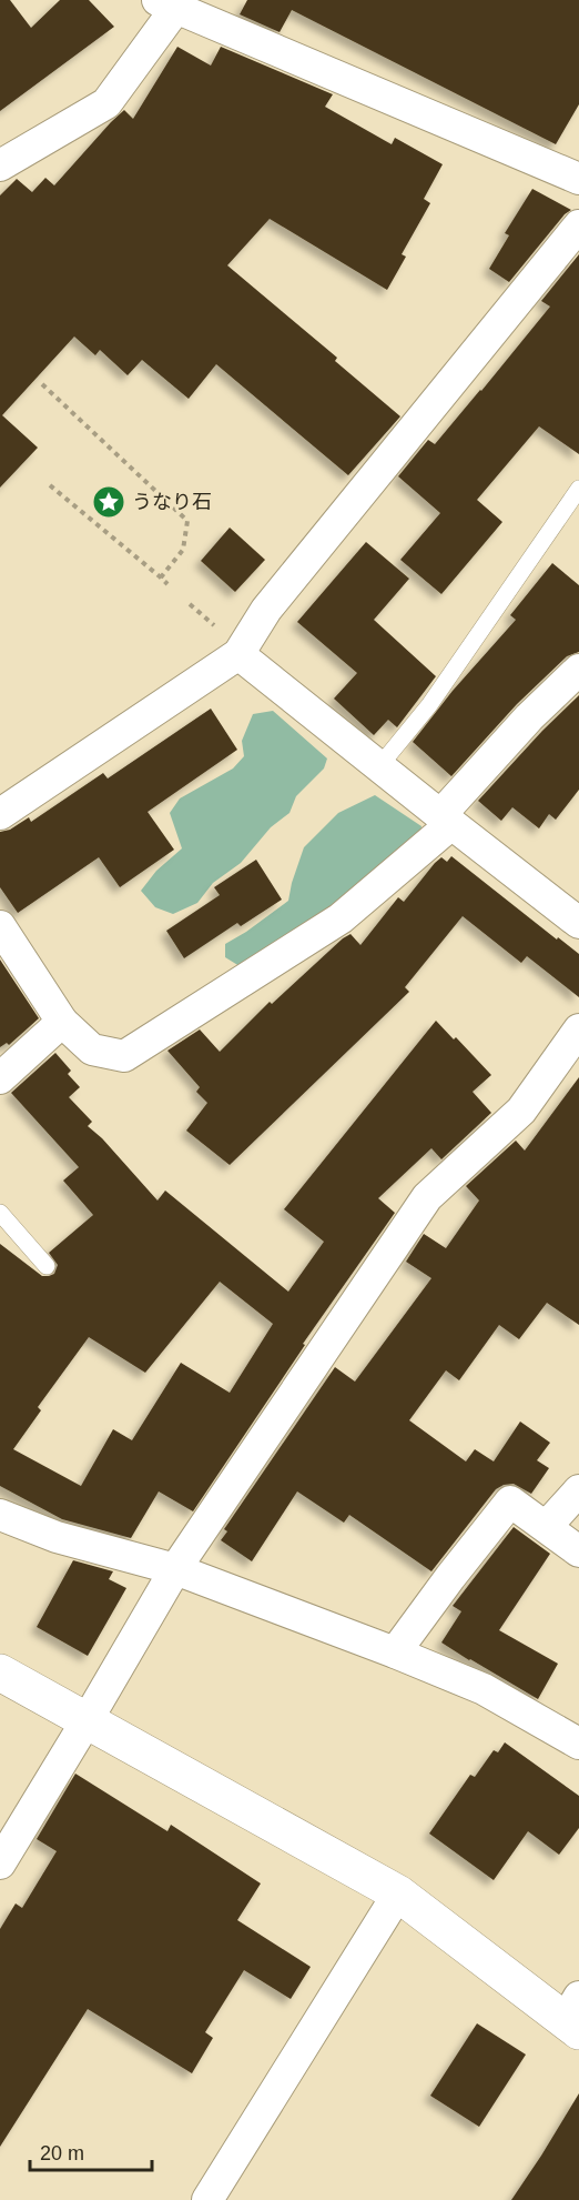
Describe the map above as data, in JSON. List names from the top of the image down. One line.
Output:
{"places":{"place":["うなり石"]},"scale_bar":"20 m"}
